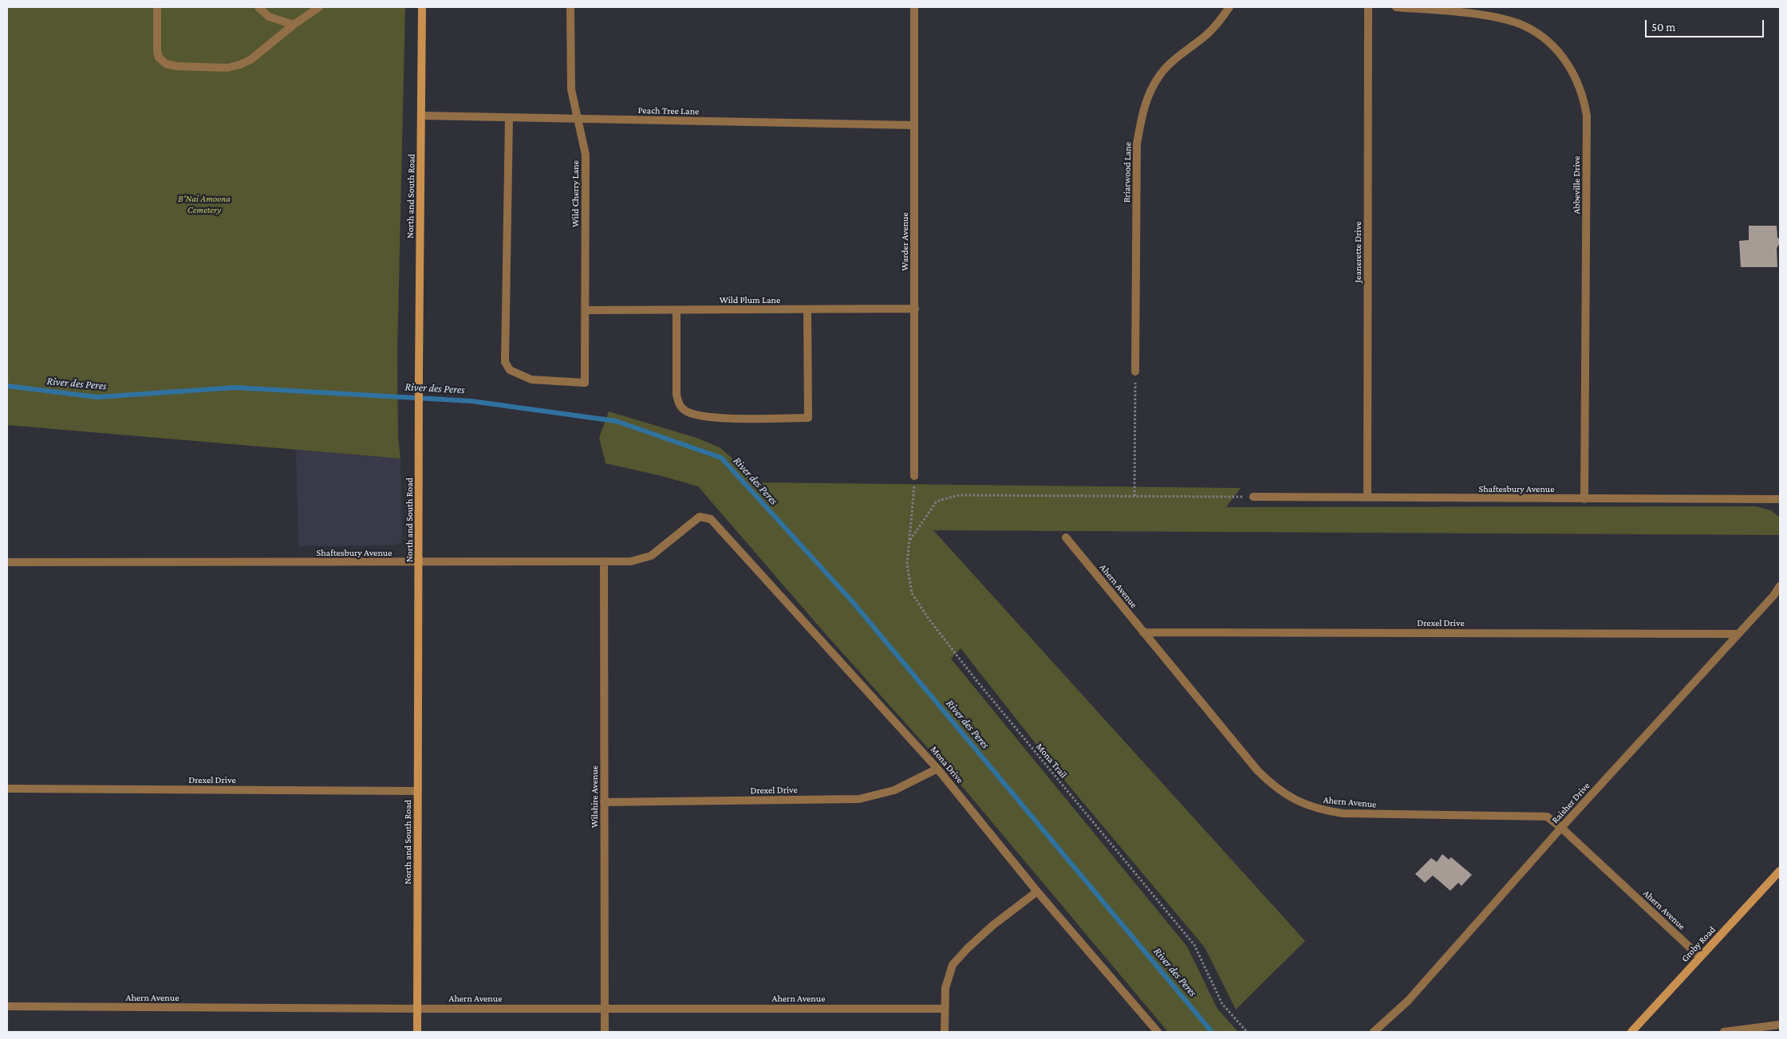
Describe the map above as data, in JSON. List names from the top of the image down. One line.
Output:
{"streets":{"street":["Peach Tree Lane","Briarwood Lane","Abbeville Drive","Wild Cherry Lane","North and South Road","Warder Avenue","Jeanerette Drive","Wild Plum Lane","Shaftesbury Avenue","Ahern Avenue","Drexel Drive","Mona Drive","Wilshire Avenue","Raisher Drive","Groby Road"],"path":["Mona Trail"]},"crossings":[["Peach Tree Lane","Wild Cherry Lane"],["Peach Tree Lane","North and South Road"],["Peach Tree Lane","Warder Avenue"],["Abbeville Drive","Shaftesbury Avenue"],["Wild Cherry Lane","Wild Plum Lane"],["North and South Road","Shaftesbury Avenue"],["North and South Road","Ahern Avenue"],["North and South Road","Drexel Drive"],["Warder Avenue","Wild Plum Lane"],["Warder Avenue","Mona Trail"],["Jeanerette Drive","Shaftesbury Avenue"],["Shaftesbury Avenue","Mona Drive"],["Shaftesbury Avenue","Wilshire Avenue"],["Ahern Avenue","Drexel Drive"],["Ahern Avenue","Wilshire Avenue"],["Ahern Avenue","Raisher Drive"],["Ahern Avenue","Groby Road"],["Drexel Drive","Mona Drive"],["Drexel Drive","Wilshire Avenue"],["Drexel Drive","Raisher Drive"]],"water":["River des Peres"],"parks":["B'Nai Amoona Cemetery"],"scale_bar":"50 m"}
